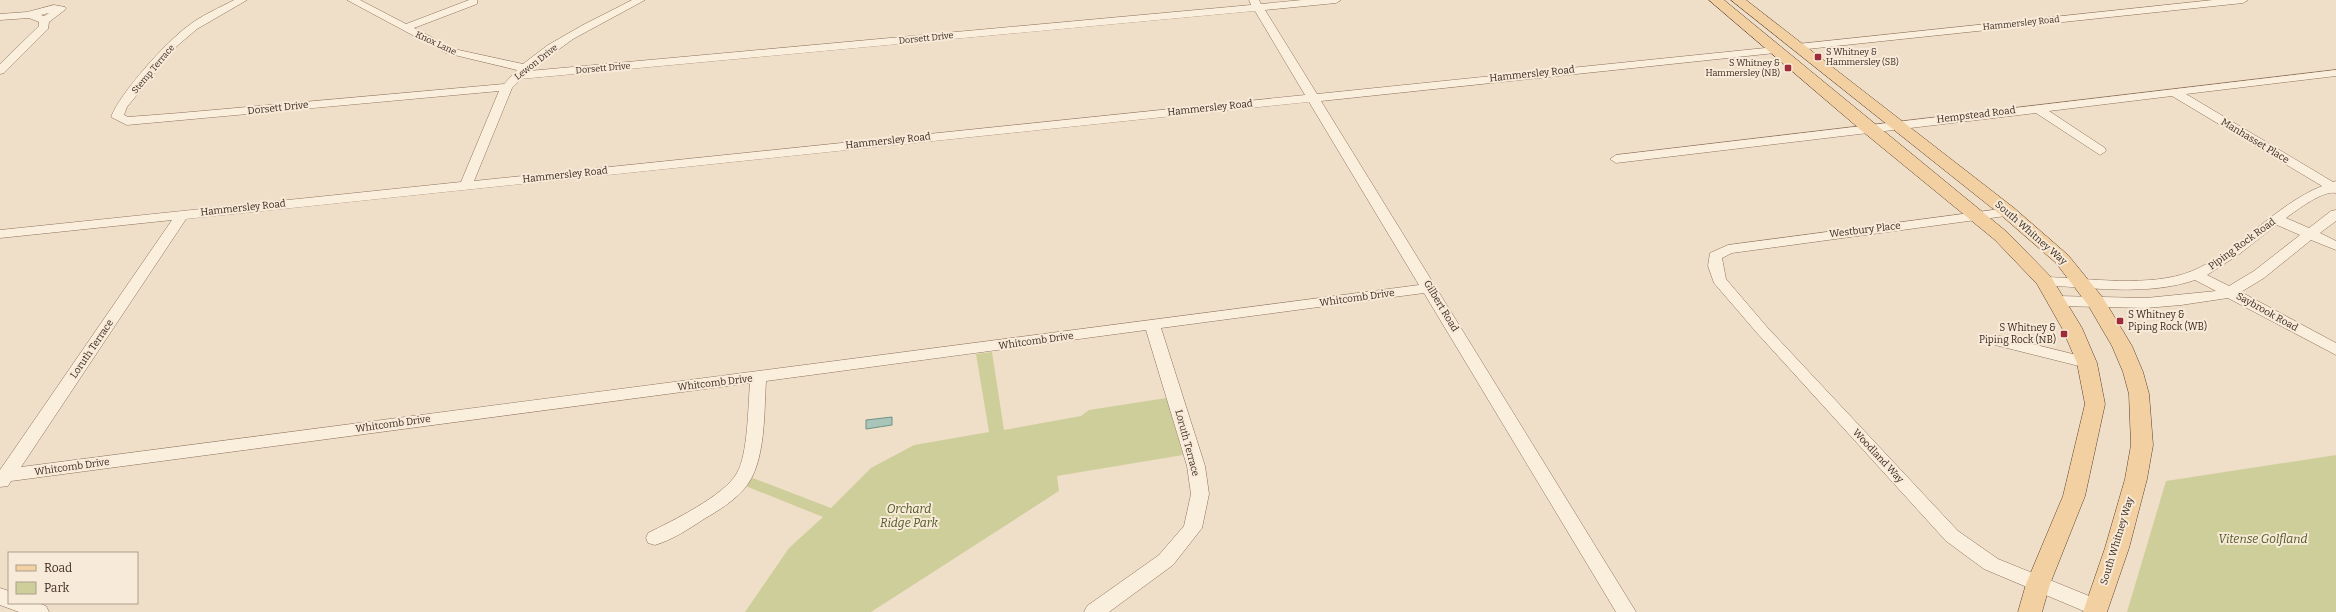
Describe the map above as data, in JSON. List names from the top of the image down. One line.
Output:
{"streets":{"main road":["South Whitney Way"],"street":["Hammersley Road","Dorsett Drive","Knox Lane","Lewon Drive","Stemp Terrace","Hempstead Road","Manhasset Place","Westbury Place","Piping Rock Road","Whitcomb Drive","Gilbert Road","Saybrook Road","Loruth Terrace","Woodland Way"]},"crossings":[["Hammersley Road","Lewon Drive"],["Hammersley Road","South Whitney Way"],["Hammersley Road","Gilbert Road"],["Hammersley Road","Loruth Terrace"],["Dorsett Drive","Lewon Drive"],["Dorsett Drive","Stemp Terrace"],["Dorsett Drive","Gilbert Road"],["Knox Lane","Lewon Drive"],["Hempstead Road","Manhasset Place"],["Hempstead Road","South Whitney Way"],["Manhasset Place","Piping Rock Road"],["Westbury Place","South Whitney Way"],["Westbury Place","Woodland Way"],["South Whitney Way","Piping Rock Road"],["South Whitney Way","Woodland Way"],["Piping Rock Road","Saybrook Road"],["Whitcomb Drive","Gilbert Road"],["Whitcomb Drive","Loruth Terrace"]],"parks":["Orchard Ridge Park","Vitense Golfland"],"places":{"transit":["S Whitney & Hammersley (SB)","S Whitney & Hammersley (NB)","S Whitney & Piping Rock (WB)","S Whitney & Piping Rock (NB)"]},"legend":["Road","Park"]}
